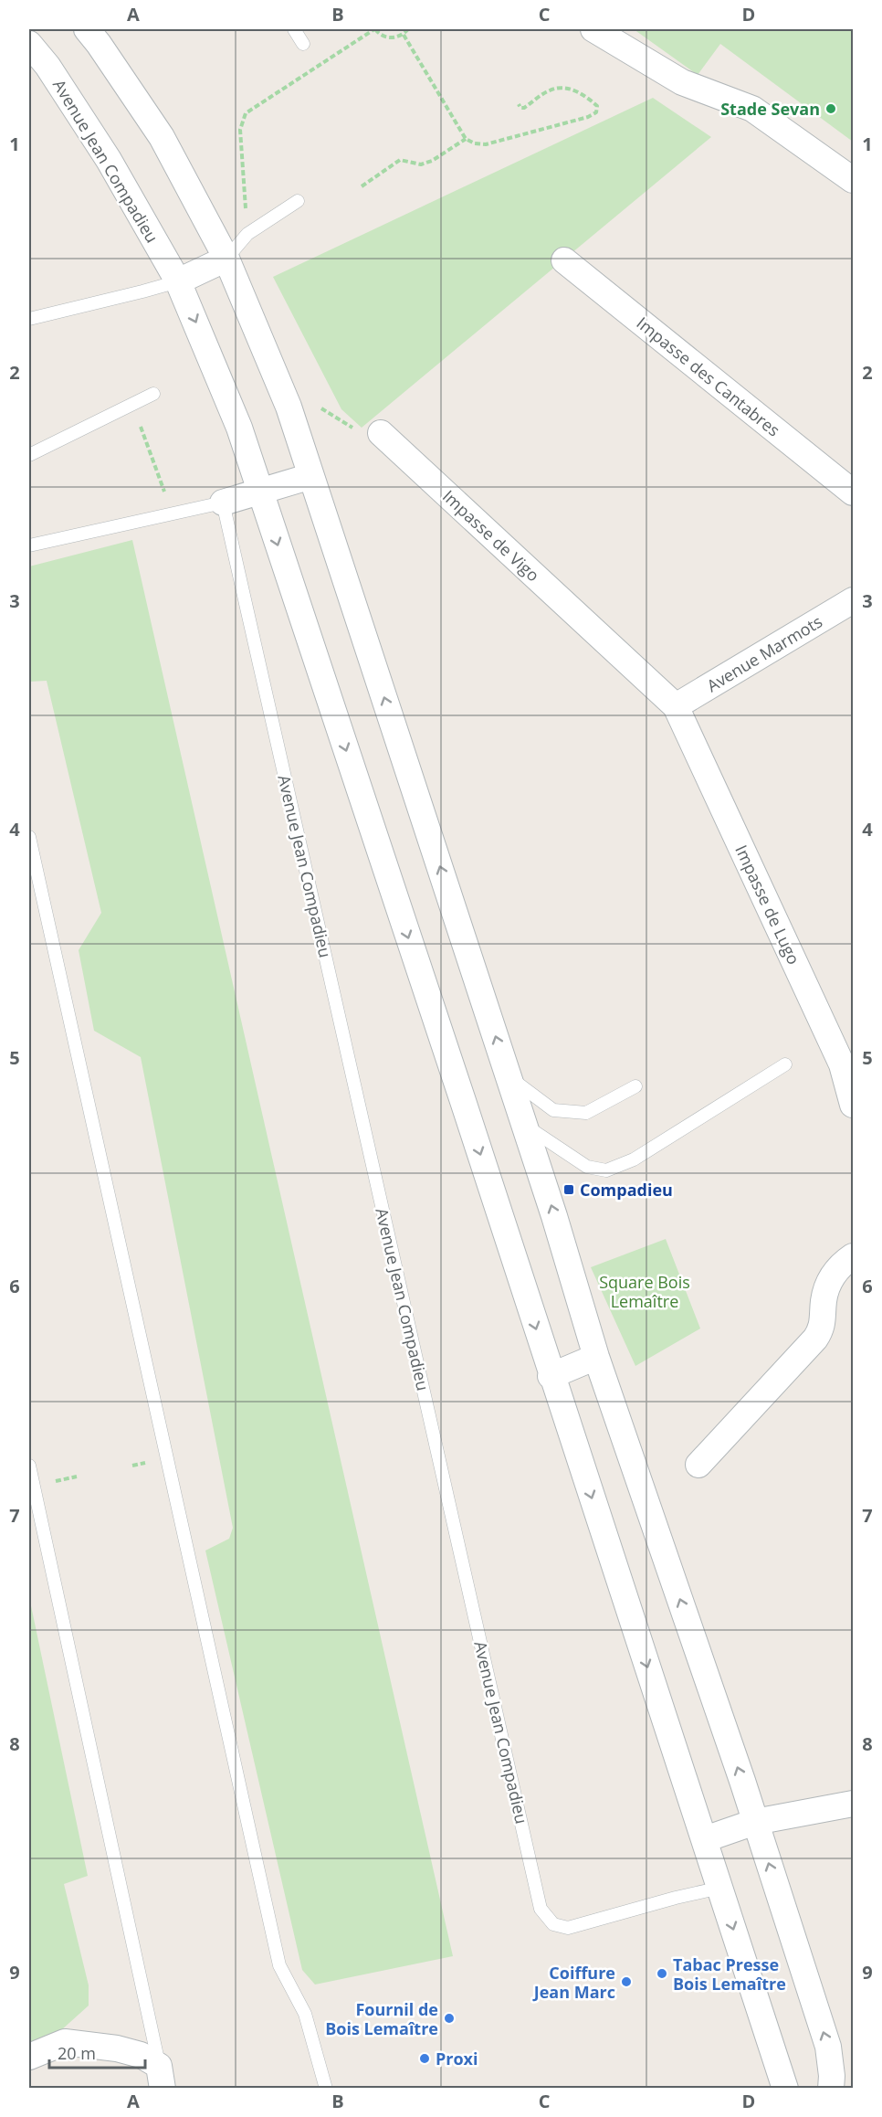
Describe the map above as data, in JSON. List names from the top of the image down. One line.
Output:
{"streets":{"street":["Avenue Jean Compadieu","Impasse des Cantabres","Impasse de Vigo","Avenue Marmots","Impasse de Lugo"]},"crossings":[["Impasse de Vigo","Avenue Marmots"],["Impasse de Vigo","Impasse de Lugo"],["Avenue Marmots","Impasse de Lugo"]],"parks":["Square Bois Lemaître"],"places":{"other":["Stade Sevan","Tabac Presse Bois Lemaître","Coiffure Jean Marc","Fournil de Bois Lemaître","Proxi"],"transit":["Compadieu"]},"scale_bar":"20 m","grid":{"columns":["A","B","C","D"],"rows":["1","2","3","4","5","6","7","8","9"]}}
